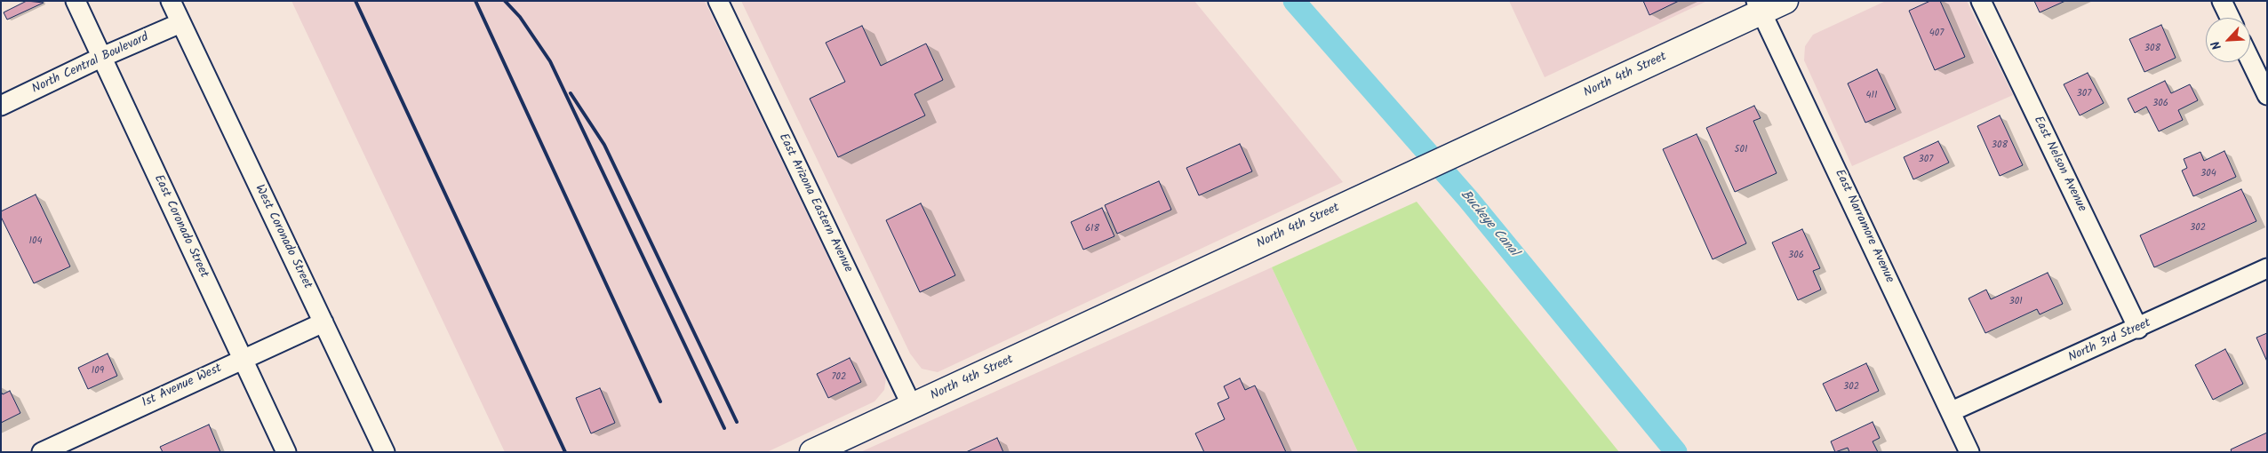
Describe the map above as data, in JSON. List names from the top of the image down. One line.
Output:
{"streets":{"street":["North Central Boulevard","North 4th Street","East Nelson Avenue","East Arizona Eastern Avenue","East Coronado Street","East Narramore Avenue","West Coronado Street","North 3rd Street","1st Avenue West"]},"crossings":[["North Central Boulevard","East Coronado Street"],["North Central Boulevard","West Coronado Street"],["North 4th Street","East Arizona Eastern Avenue"],["North 4th Street","East Narramore Avenue"],["East Nelson Avenue","North 3rd Street"],["East Coronado Street","1st Avenue West"],["East Narramore Avenue","North 3rd Street"],["West Coronado Street","1st Avenue West"]],"water":["Buckeye Canal"],"house_numbers":["407","308","307","411","306","308","501","307","304","302","618","104","306","301","109","702","302"],"north":"bottom left"}
